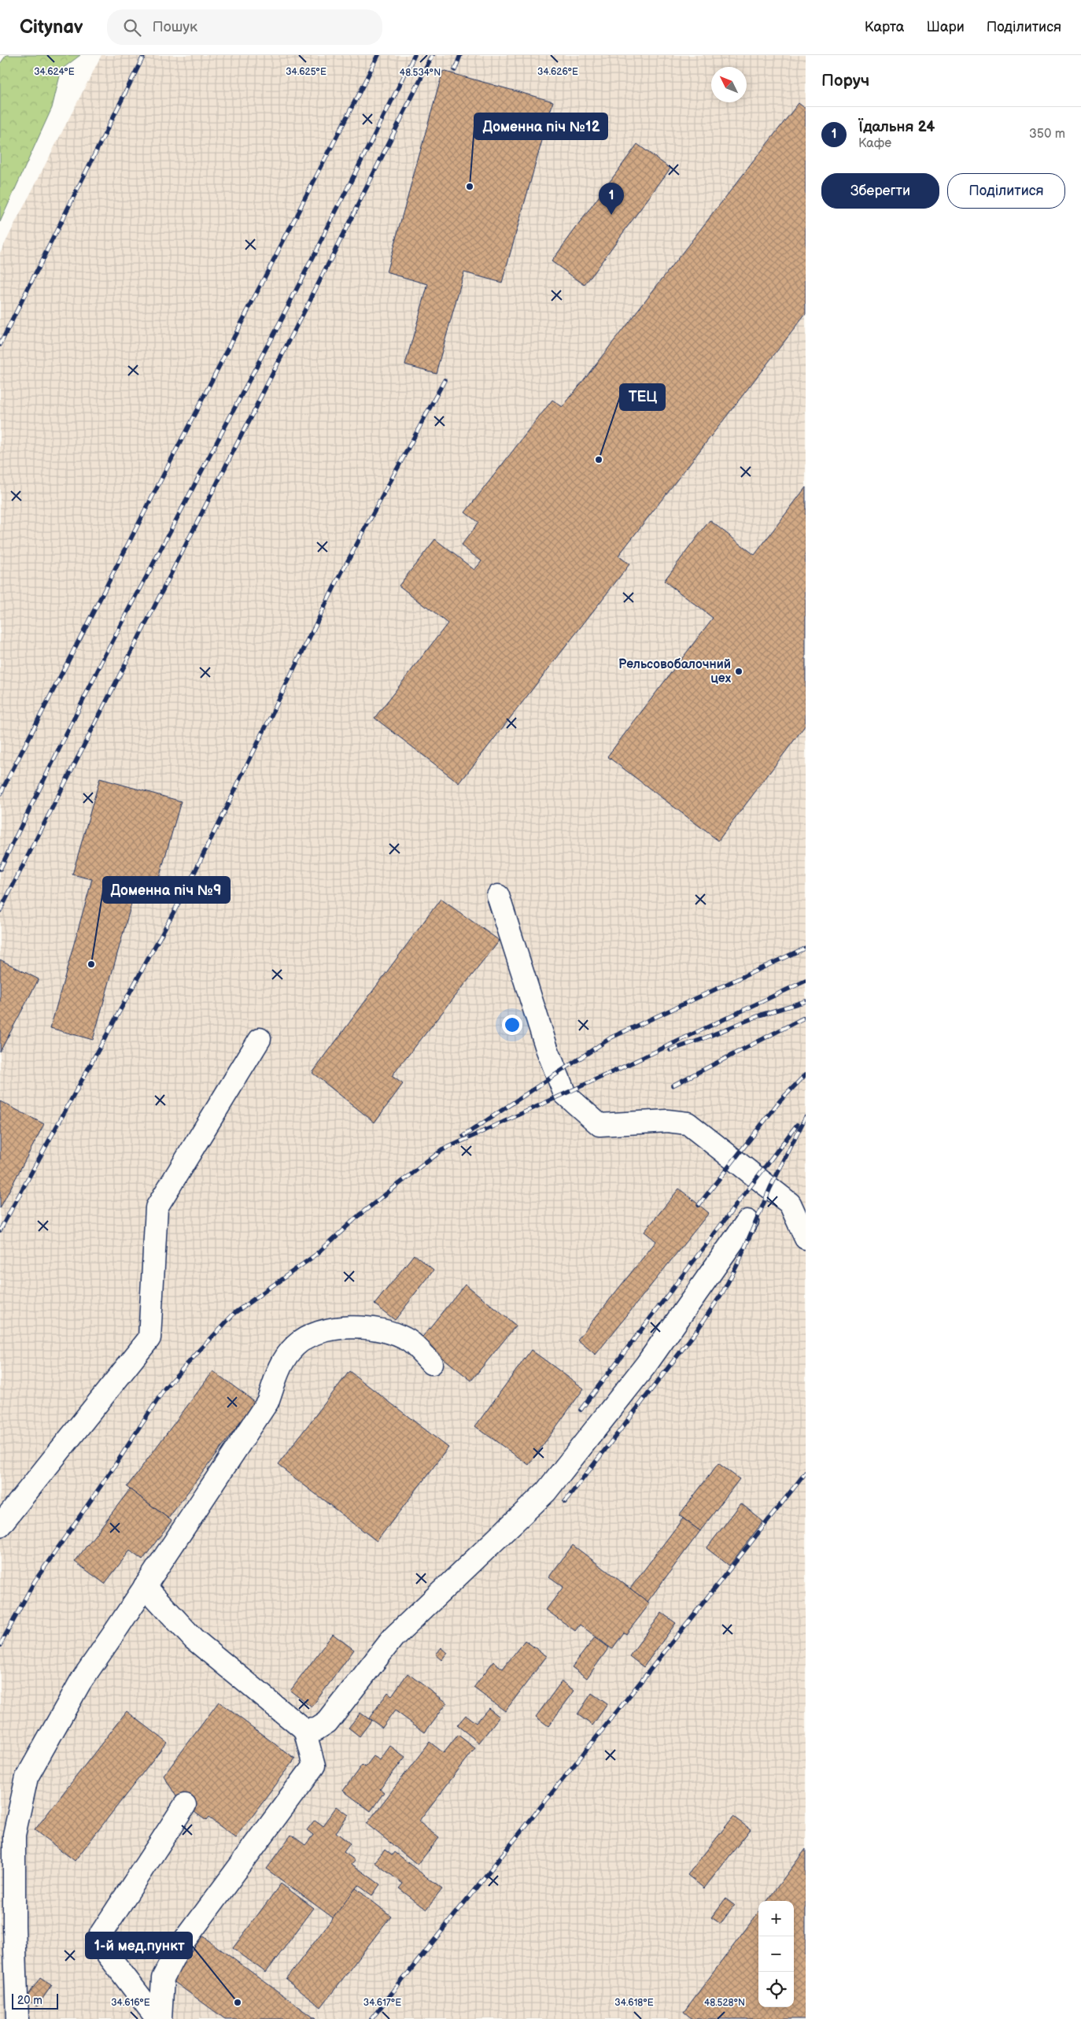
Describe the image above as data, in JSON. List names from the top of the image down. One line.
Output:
{"places":["Доменна піч №12","ТЕЦ","Рельсовобалочний цех","Доменна піч №9","1-й мед.пункт"],"scale_bar":"20 m","north":"top left","page":{"header":"Citynav","search":"Пошук","nav":["Карта","Шари","Поділитися"],"heading":"Поруч","list":[{"mark":"1","name":"Їдальня 24","note":"Кафе","value":"350 m"}],"buttons":["Зберегти","Поділитися"],"pins":"1","map_buttons":["+","−"],"scale":"20 m"},"coordinates":["34.624°E","34.625°E","34.626°E","48.534°N","48.528°N","34.616°E","34.617°E","34.618°E"]}
